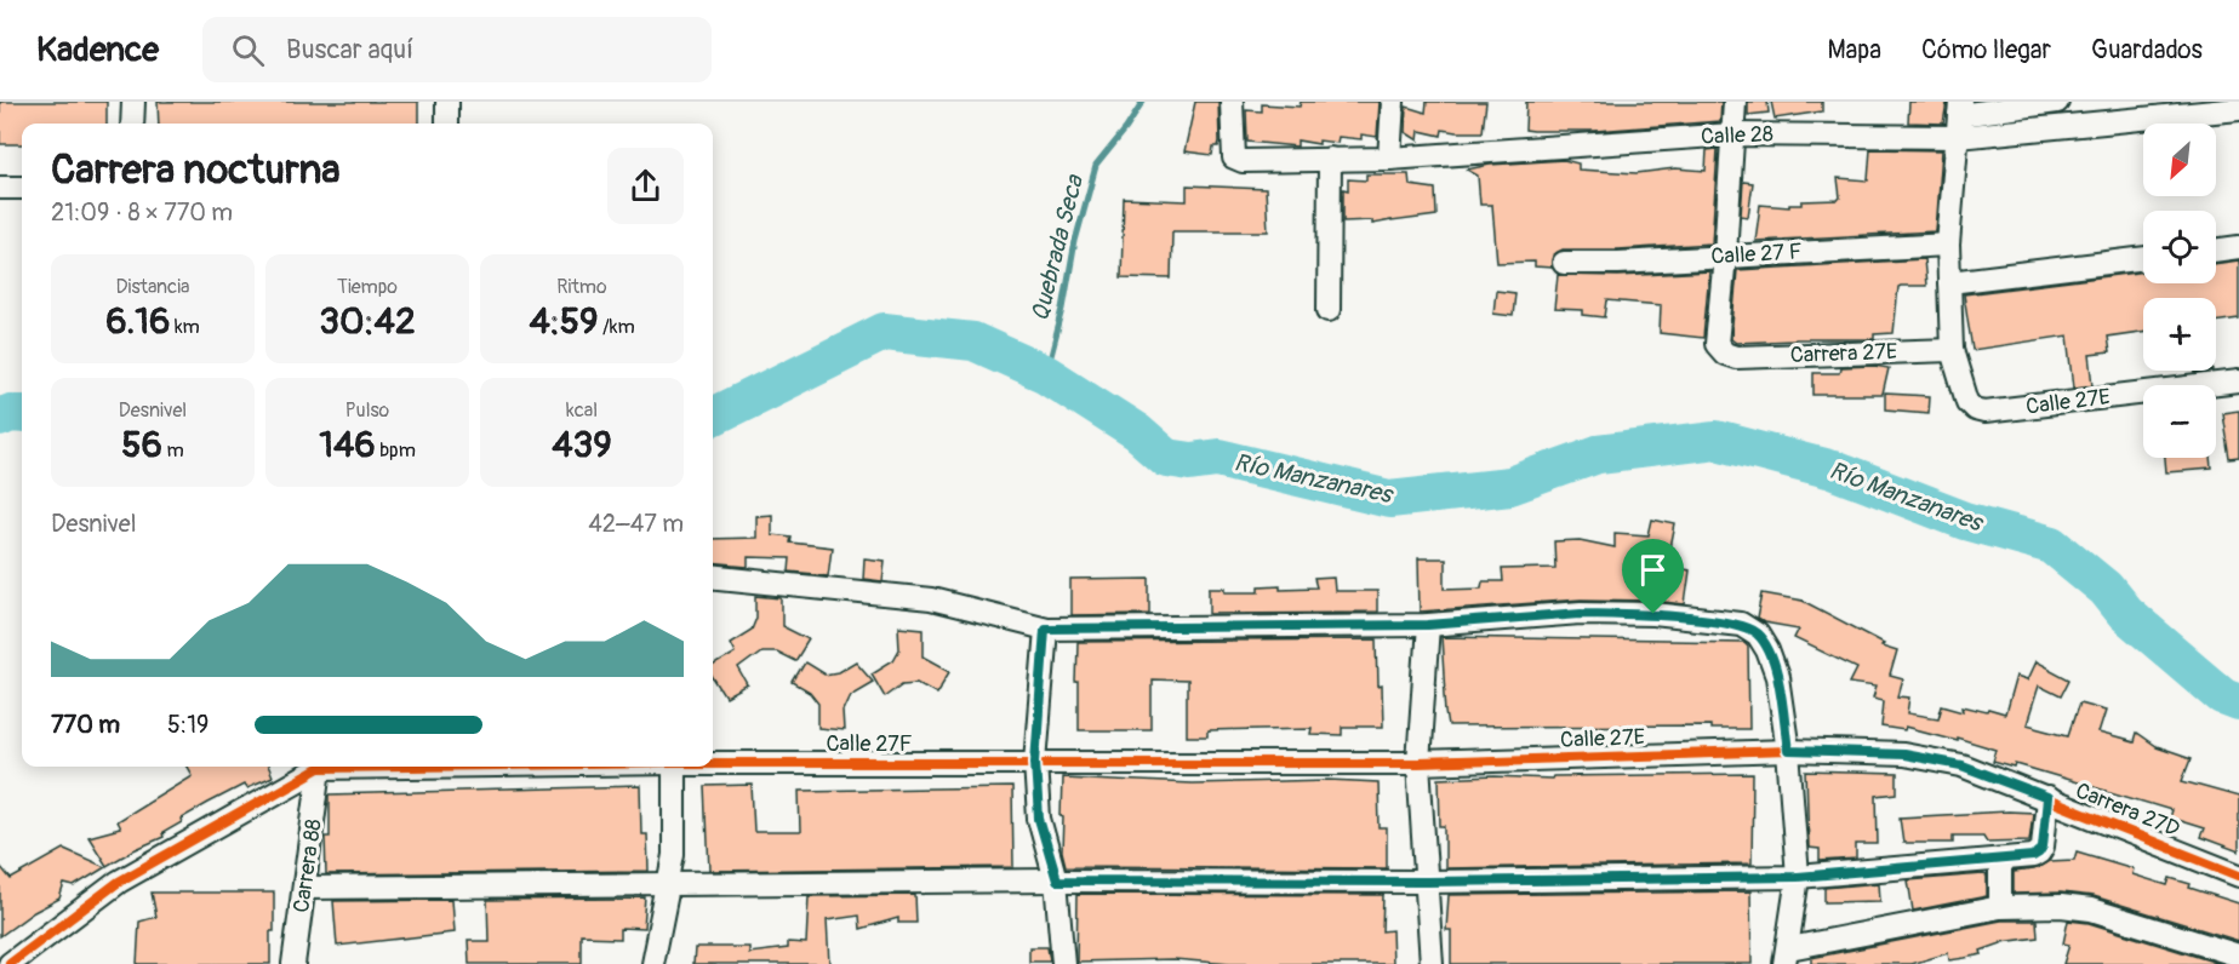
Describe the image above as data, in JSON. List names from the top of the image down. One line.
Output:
{"streets":{"street":["Calle 28","Calle 27 F","Carrera 27E","Calle 27E","Calle 27F","Carrera 27D","Carrera 88"]},"crossings":[["Calle 27 F","Carrera 27E"],["Carrera 27E","Calle 27E"],["Calle 27E","Calle 27F"],["Calle 27E","Carrera 27D"],["Calle 27F","Carrera 88"],["Carrera 27D","Carrera 88"]],"water":["Quebrada Seca","Río Manzanares"],"north":"bottom left","page":{"header":"Kadence","search":"Buscar aquí","nav":["Mapa","Cómo llegar","Guardados"],"map_buttons":["+","−"],"heading":["Carrera nocturna","21:09 · 8 × 770 m"],"stats":[["Distancia","6.16 km"],["Tiempo","30:42"],["Ritmo","4:59 /km"],["Desnivel","56 m"],["Pulso","146 bpm"],["kcal","439"]],"chart":["Desnivel","42–47 m"],"list":[{"name":"770 m","note":"5:19"}]}}
